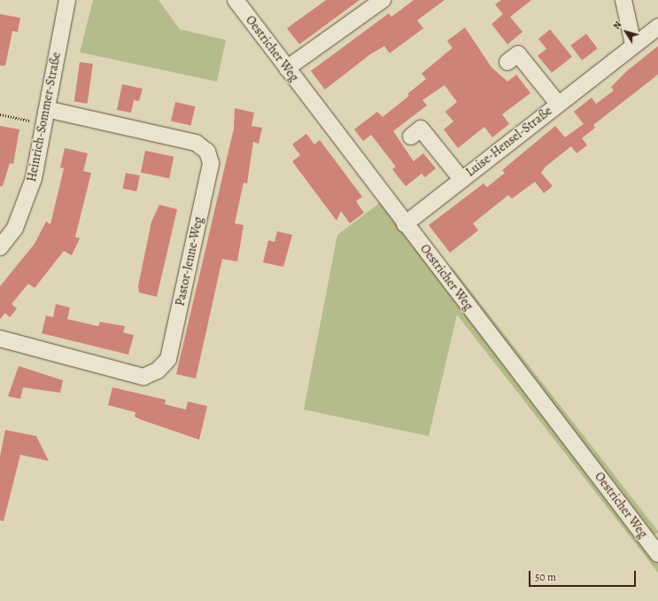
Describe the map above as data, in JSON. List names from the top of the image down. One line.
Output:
{"streets":{"street":["Oestricher Weg","Heinrich-Sommer-Straße","Luise-Hensel-Straße","Pastor-Jenne-Weg"]},"crossings":[["Oestricher Weg","Luise-Hensel-Straße"],["Heinrich-Sommer-Straße","Pastor-Jenne-Weg"]],"scale_bar":"50 m","north":"top left"}
